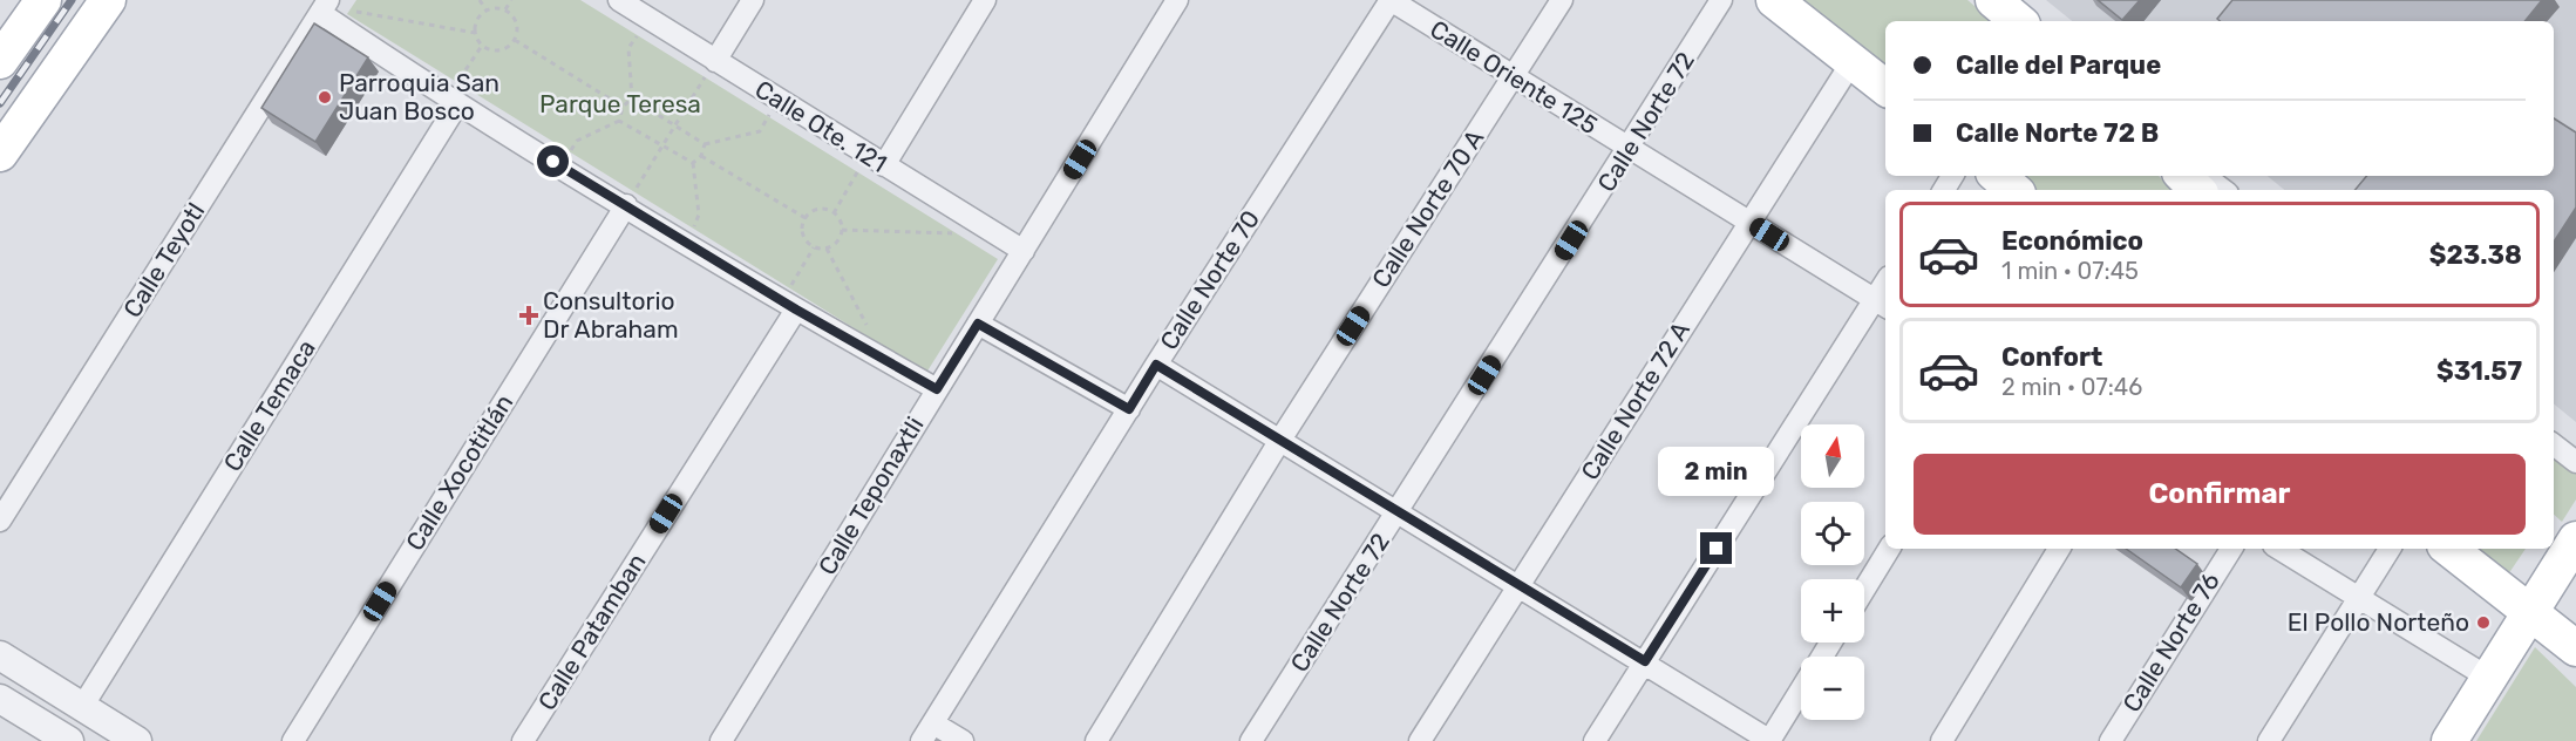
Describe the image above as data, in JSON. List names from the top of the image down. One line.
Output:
{"streets":{"street":["Calle Oriente 125","Calle Norte 72","Calle Ote. 121","Calle Norte 70 A","Calle Teyotl","Calle Norte 70","Calle Norte 72 A","Calle Temaca","Calle Xocotitlán","Calle Teponaxtli","Calle Patamban","Calle Norte 76"]},"crossings":[["Calle Oriente 125","Calle Norte 72"],["Calle Oriente 125","Calle Norte 70 A"],["Calle Oriente 125","Calle Norte 70"],["Calle Oriente 125","Calle Norte 72 A"],["Calle Ote. 121","Calle Teponaxtli"]],"parks":["Parque Teresa"],"places":{"other":["Parroquia San Juan Bosco","El Pollo Norteño"],"health":["Consultorio Dr Abraham"]},"north":"top","page":{"banner":["Calle del Parque","Calle Norte 72 B"],"list":[{"name":"Económico","note":"1 min · 07:45","value":"$23.38"},{"name":"Confort","note":"2 min · 07:46","value":"$31.57"}],"map_buttons":["+","−"],"buttons":"Confirmar","bubble":"2 min"}}
